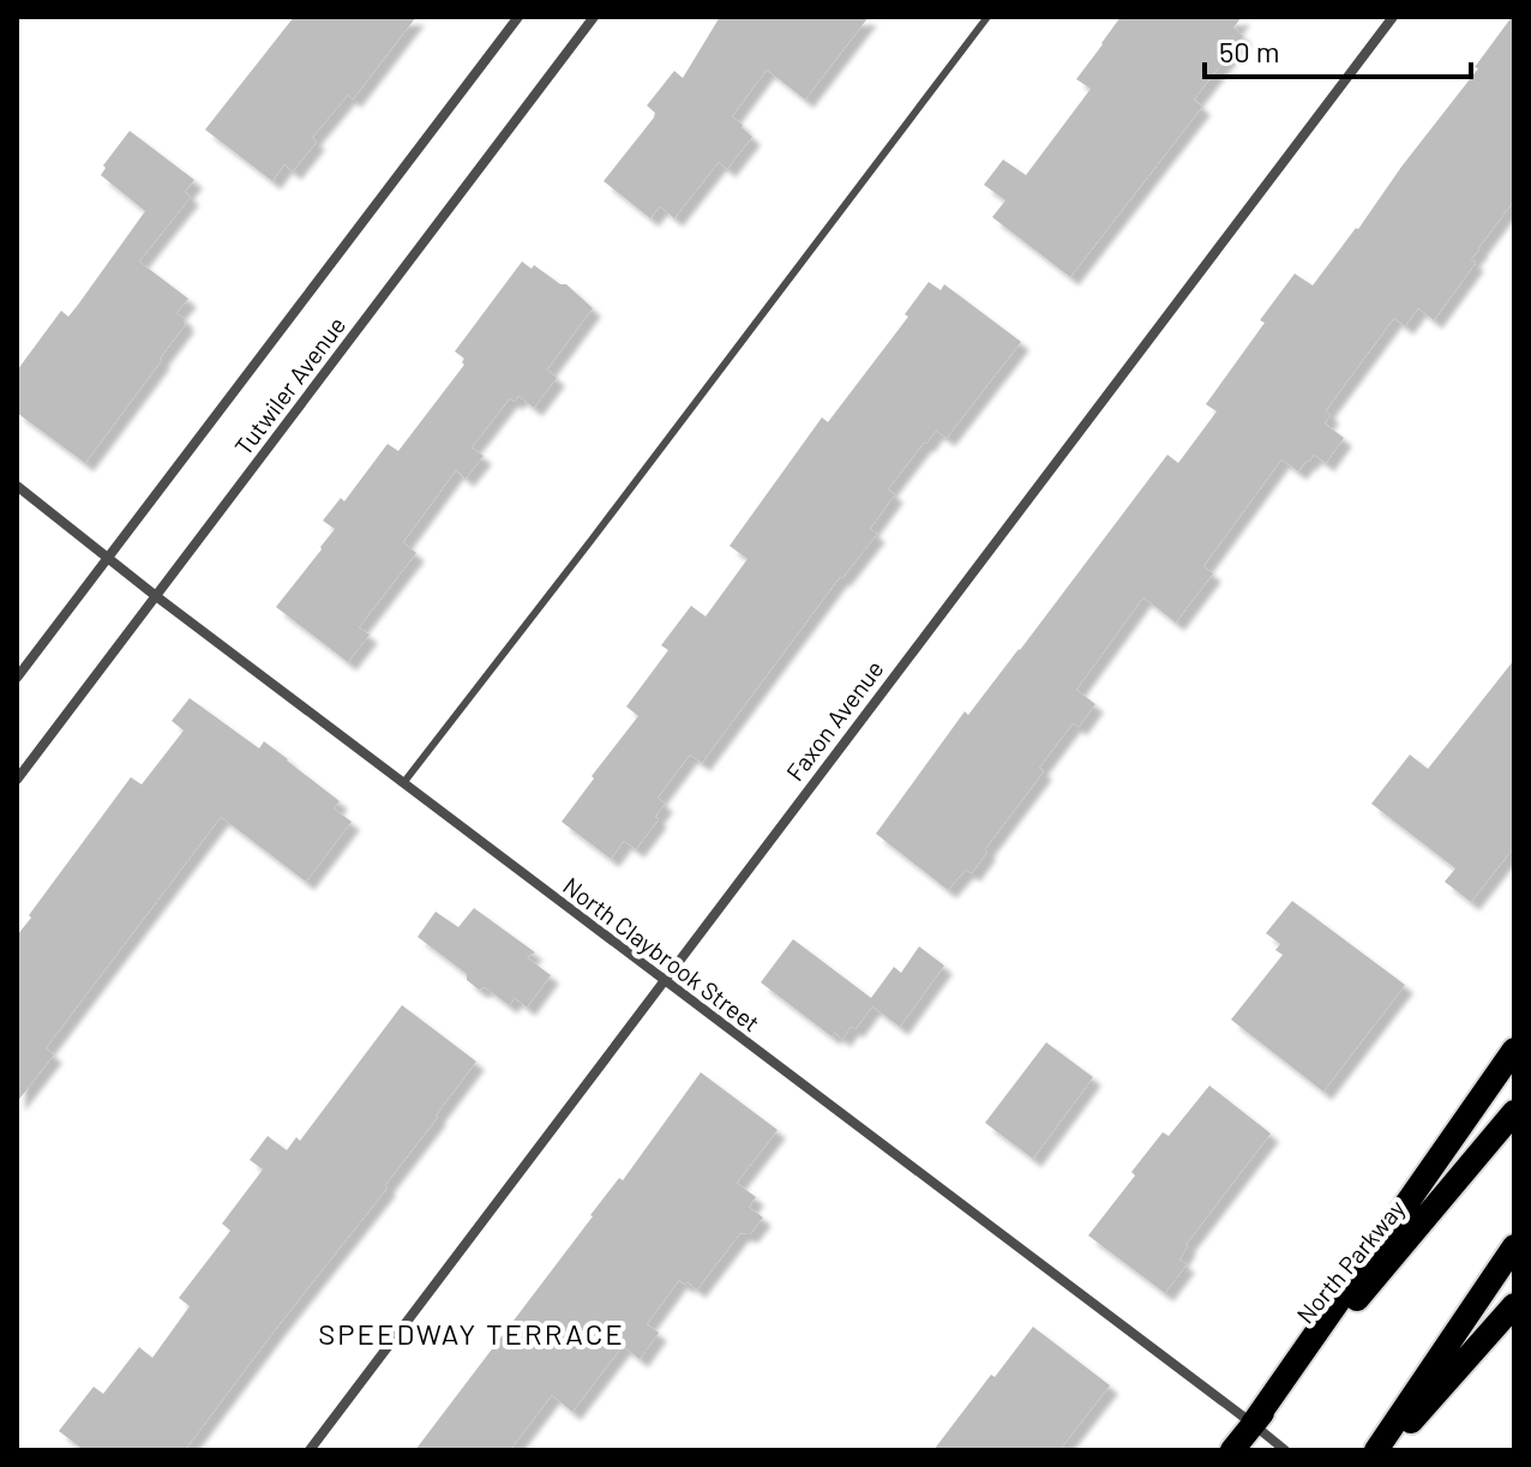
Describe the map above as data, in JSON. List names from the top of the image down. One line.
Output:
{"streets":{"main road":["North Parkway"],"street":["Tutwiler Avenue","Faxon Avenue","North Claybrook Street"]},"crossings":[["Tutwiler Avenue","North Claybrook Street"],["Faxon Avenue","North Claybrook Street"],["North Claybrook Street","North Parkway"]],"districts":["SPEEDWAY TERRACE"],"scale_bar":"50 m"}
